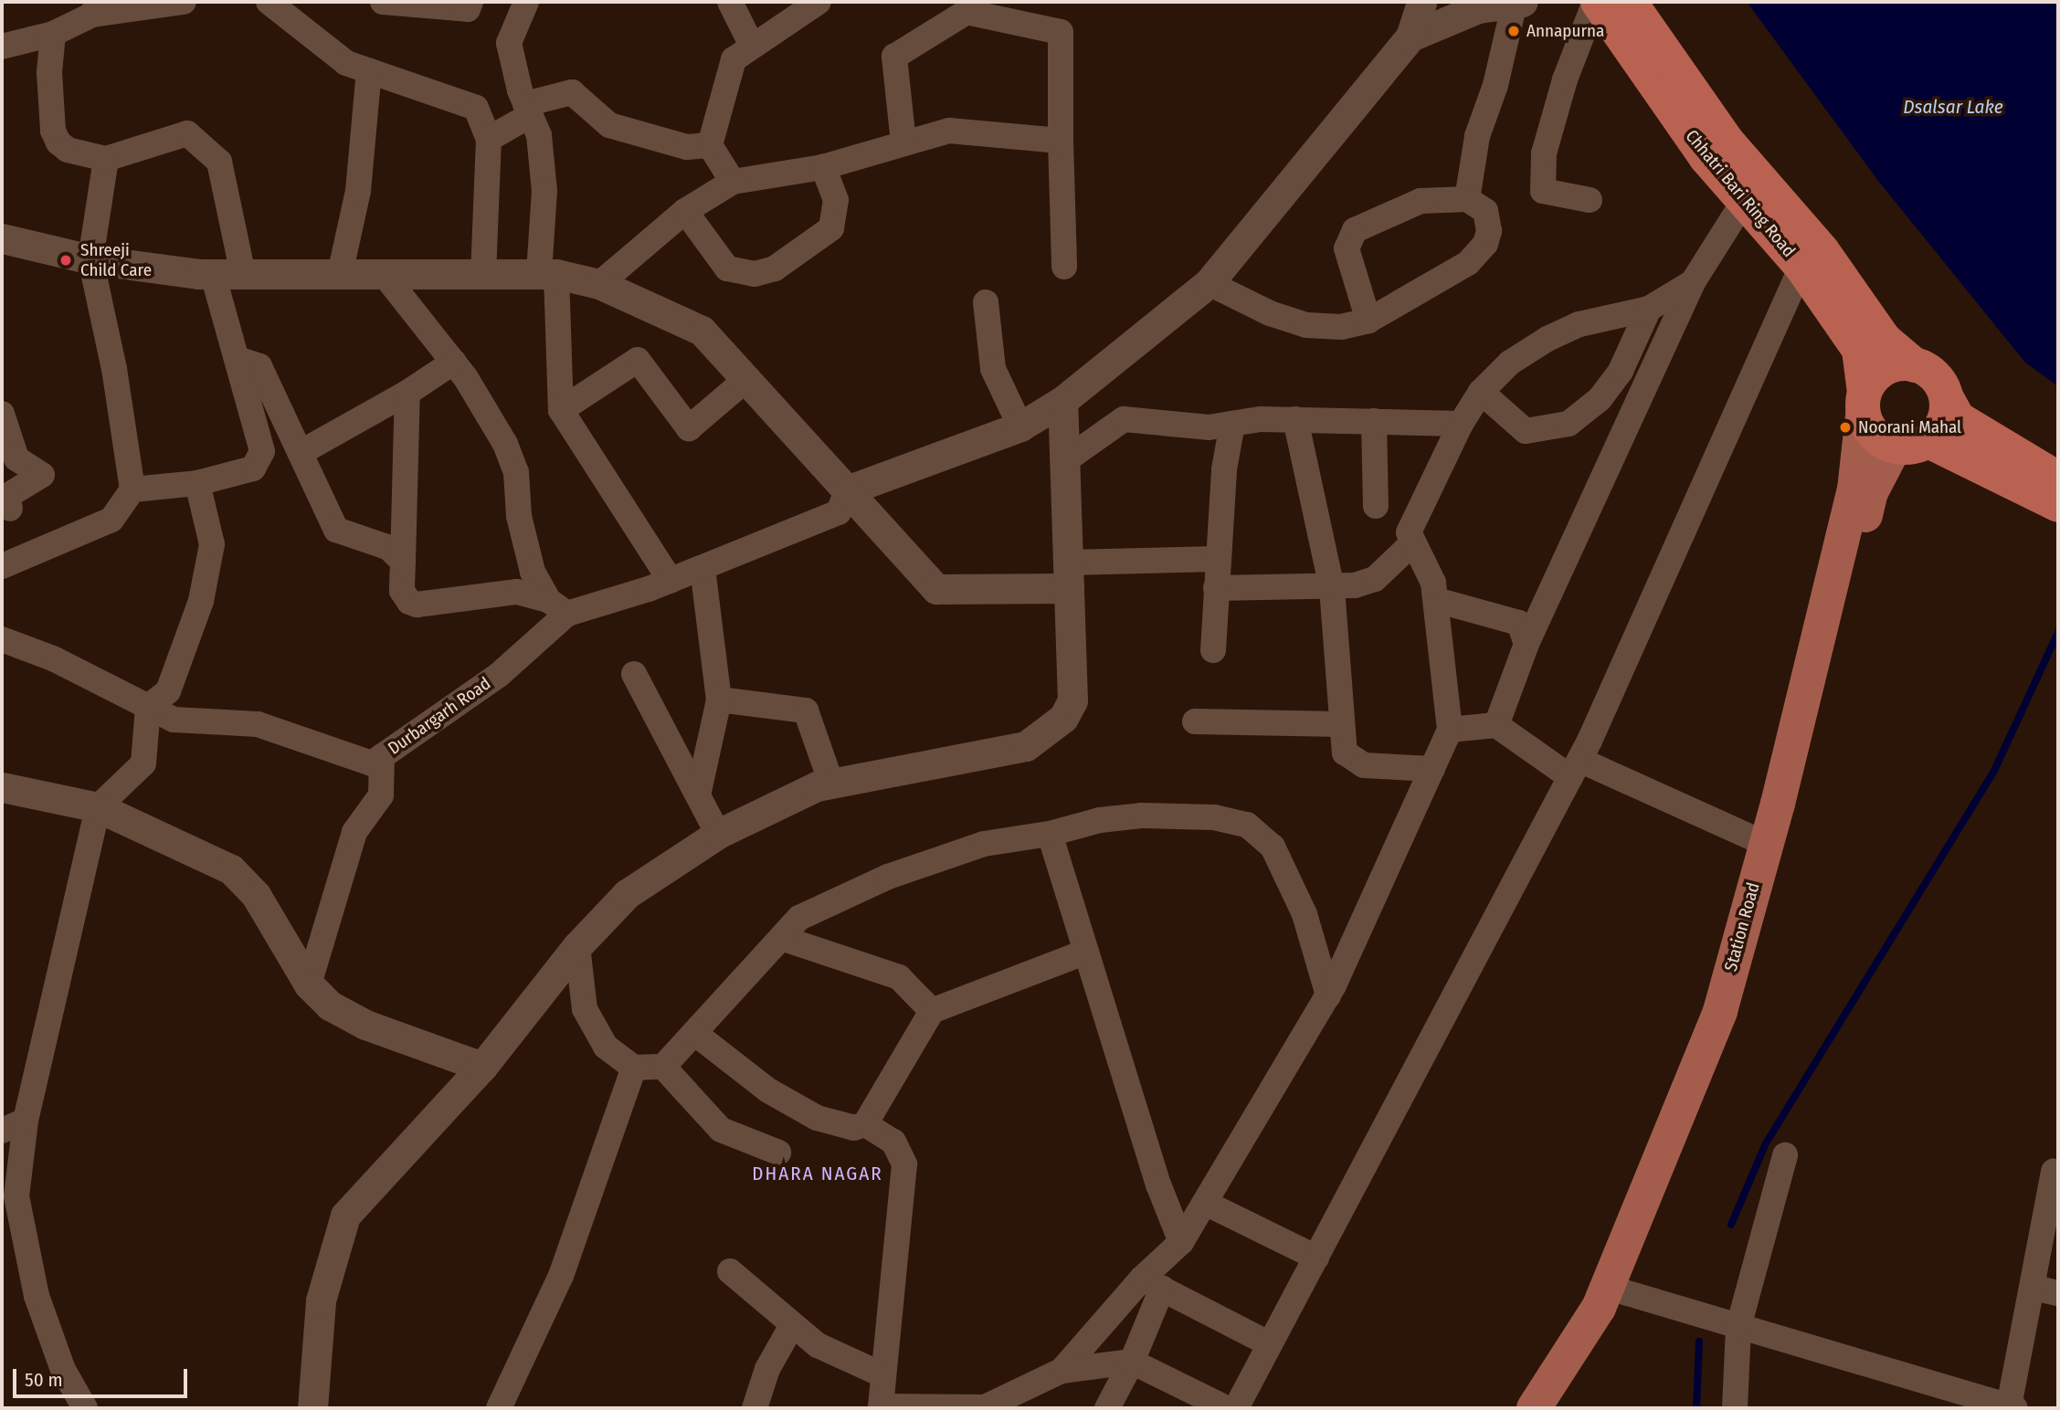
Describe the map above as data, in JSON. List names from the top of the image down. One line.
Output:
{"streets":{"highway":["Chhatri Bari Ring Road"],"main road":["Station Road"],"street":["Durbargarh Road"]},"crossings":[["Chhatri Bari Ring Road","Station Road"]],"districts":["DHARA NAGAR"],"water":["Dsalsar Lake"],"places":["Annapurna","Shreeji Child Care","Noorani Mahal"],"scale_bar":"50 m"}
